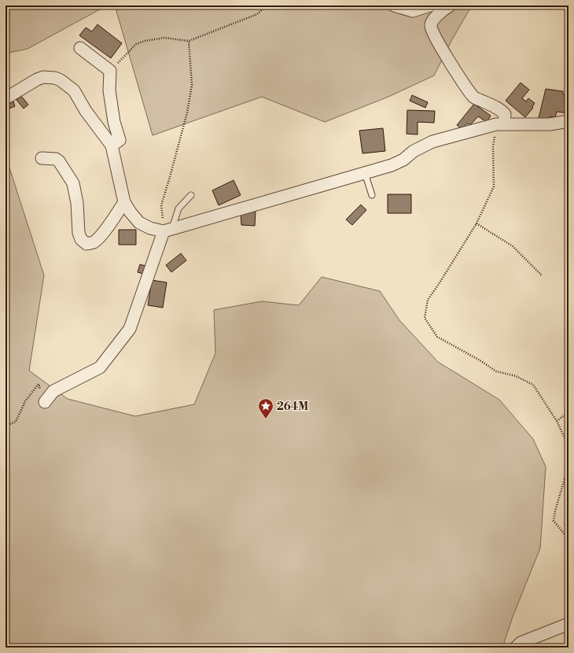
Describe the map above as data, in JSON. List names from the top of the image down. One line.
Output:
{"places":{"place":["264M"]}}
